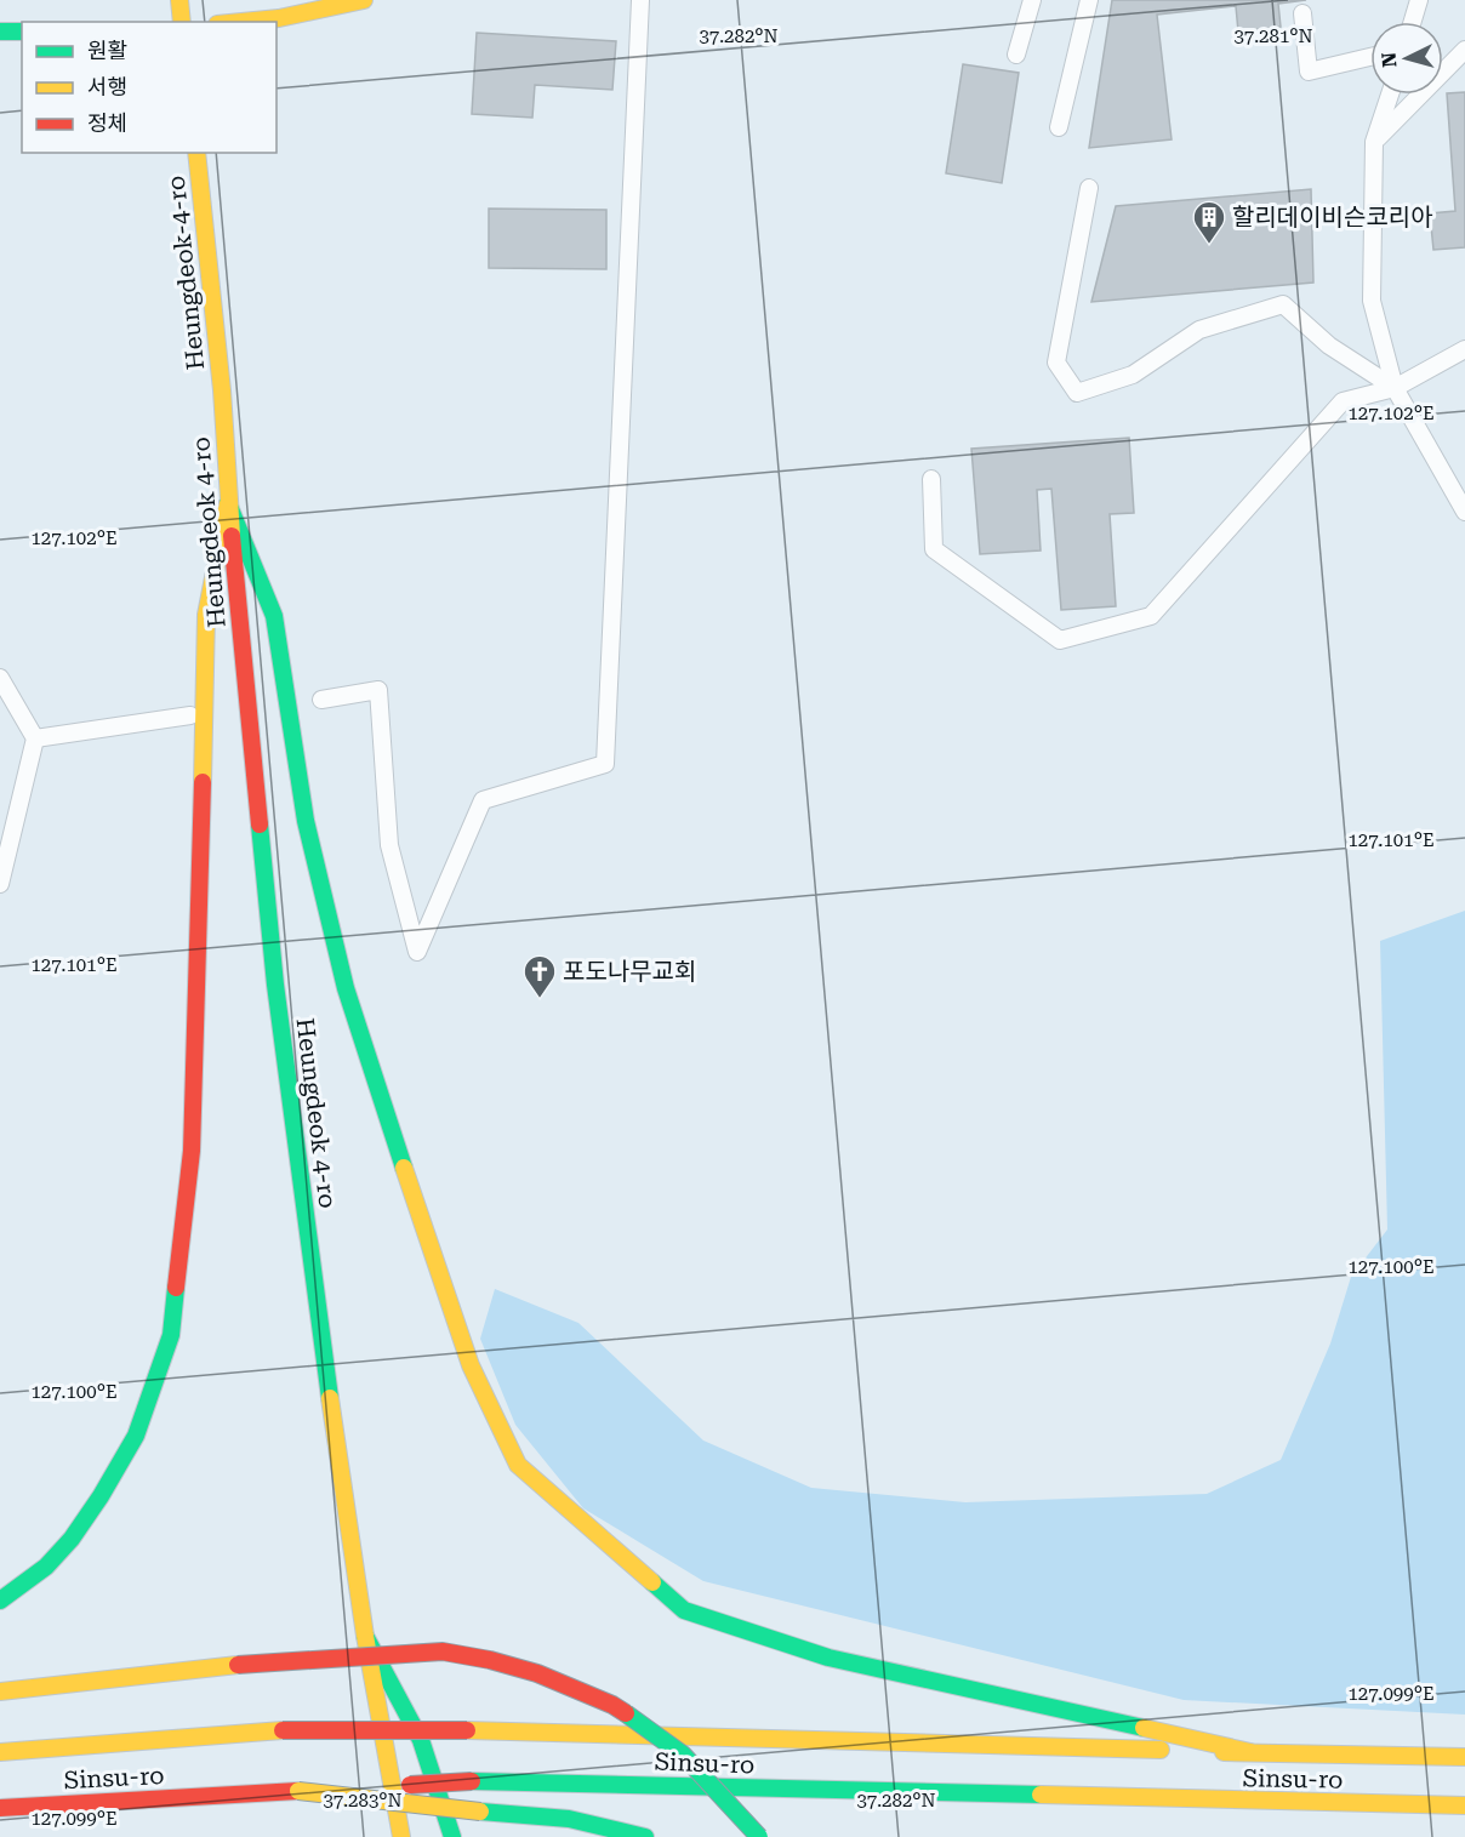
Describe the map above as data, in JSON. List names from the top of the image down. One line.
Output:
{"streets":{"main road":["Heungdeok-4-ro","Heungdeok 4-ro","Sinsu-ro"]},"crossings":[["Heungdeok-4-ro","Heungdeok 4-ro"]],"places":{"building":["할리데이비슨코리아"],"church":["포도나무교회"]},"legend":["원활","서행","정체"],"north":"left","coordinates":["37.282°N","37.281°N","127.102°E","127.101°E","127.100°E","127.099°E","37.283°N"]}
